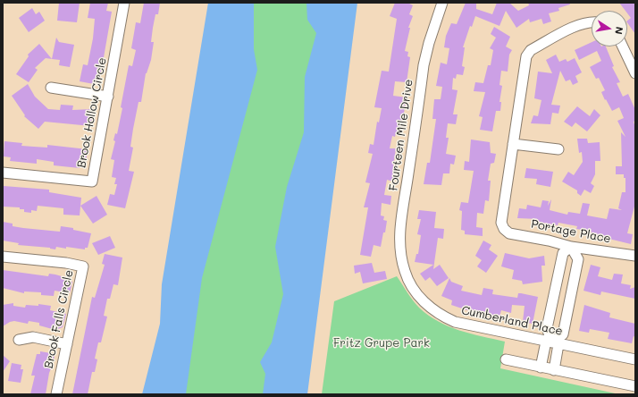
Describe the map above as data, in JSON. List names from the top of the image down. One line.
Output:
{"streets":{"street":["Brook Hollow Circle","Fourteen Mile Drive","Portage Place","Brook Falls Circle","Cumberland Place"]},"crossings":[["Fourteen Mile Drive","Cumberland Place"]],"parks":["Fritz Grupe Park"],"north":"right"}
